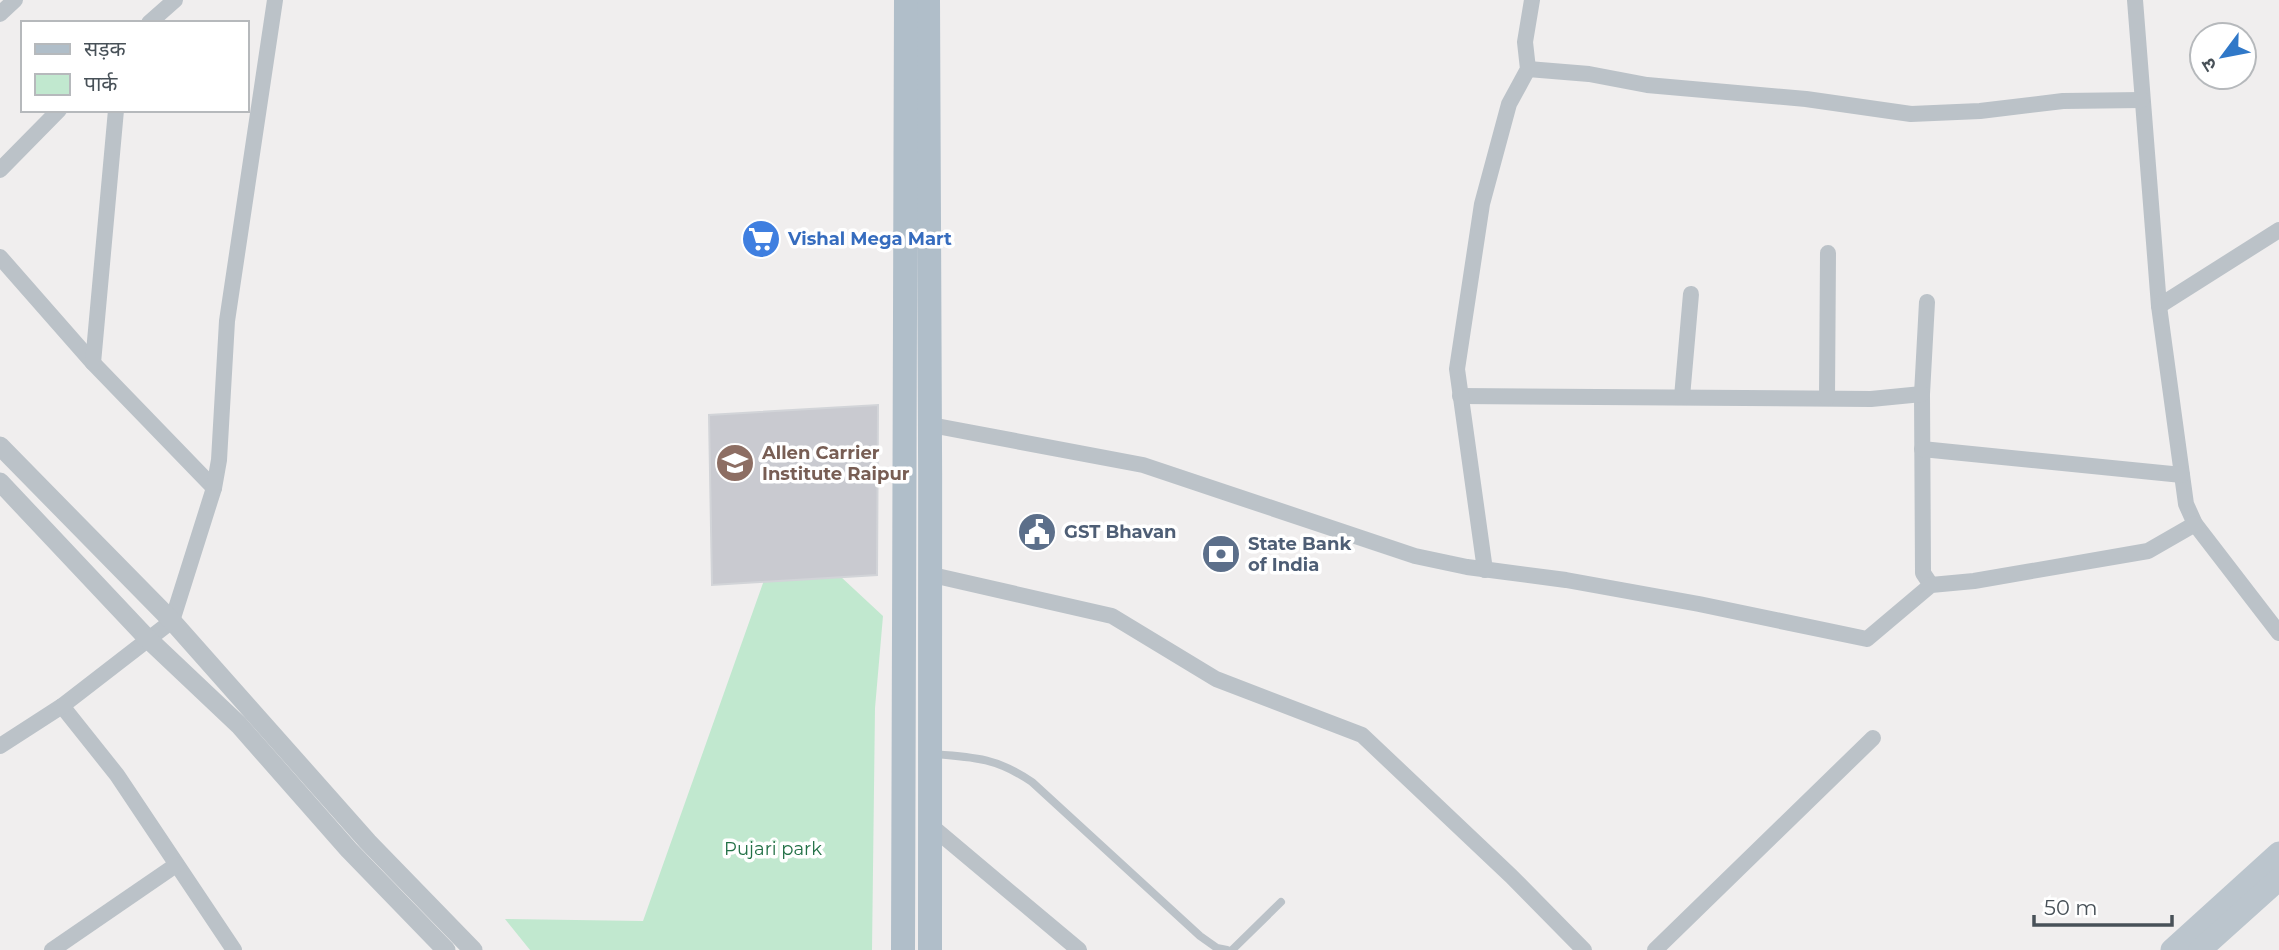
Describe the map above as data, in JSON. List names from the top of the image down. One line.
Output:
{"parks":["Pujari park"],"places":{"supermarket":["Vishal Mega Mart"],"school or university":["Allen Carrier Institute Raipur"],"public building":["GST Bhavan"],"bank":["State Bank of India"]},"legend":["सड़क","पार्क"],"scale_bar":"50 m","north":"bottom left"}
